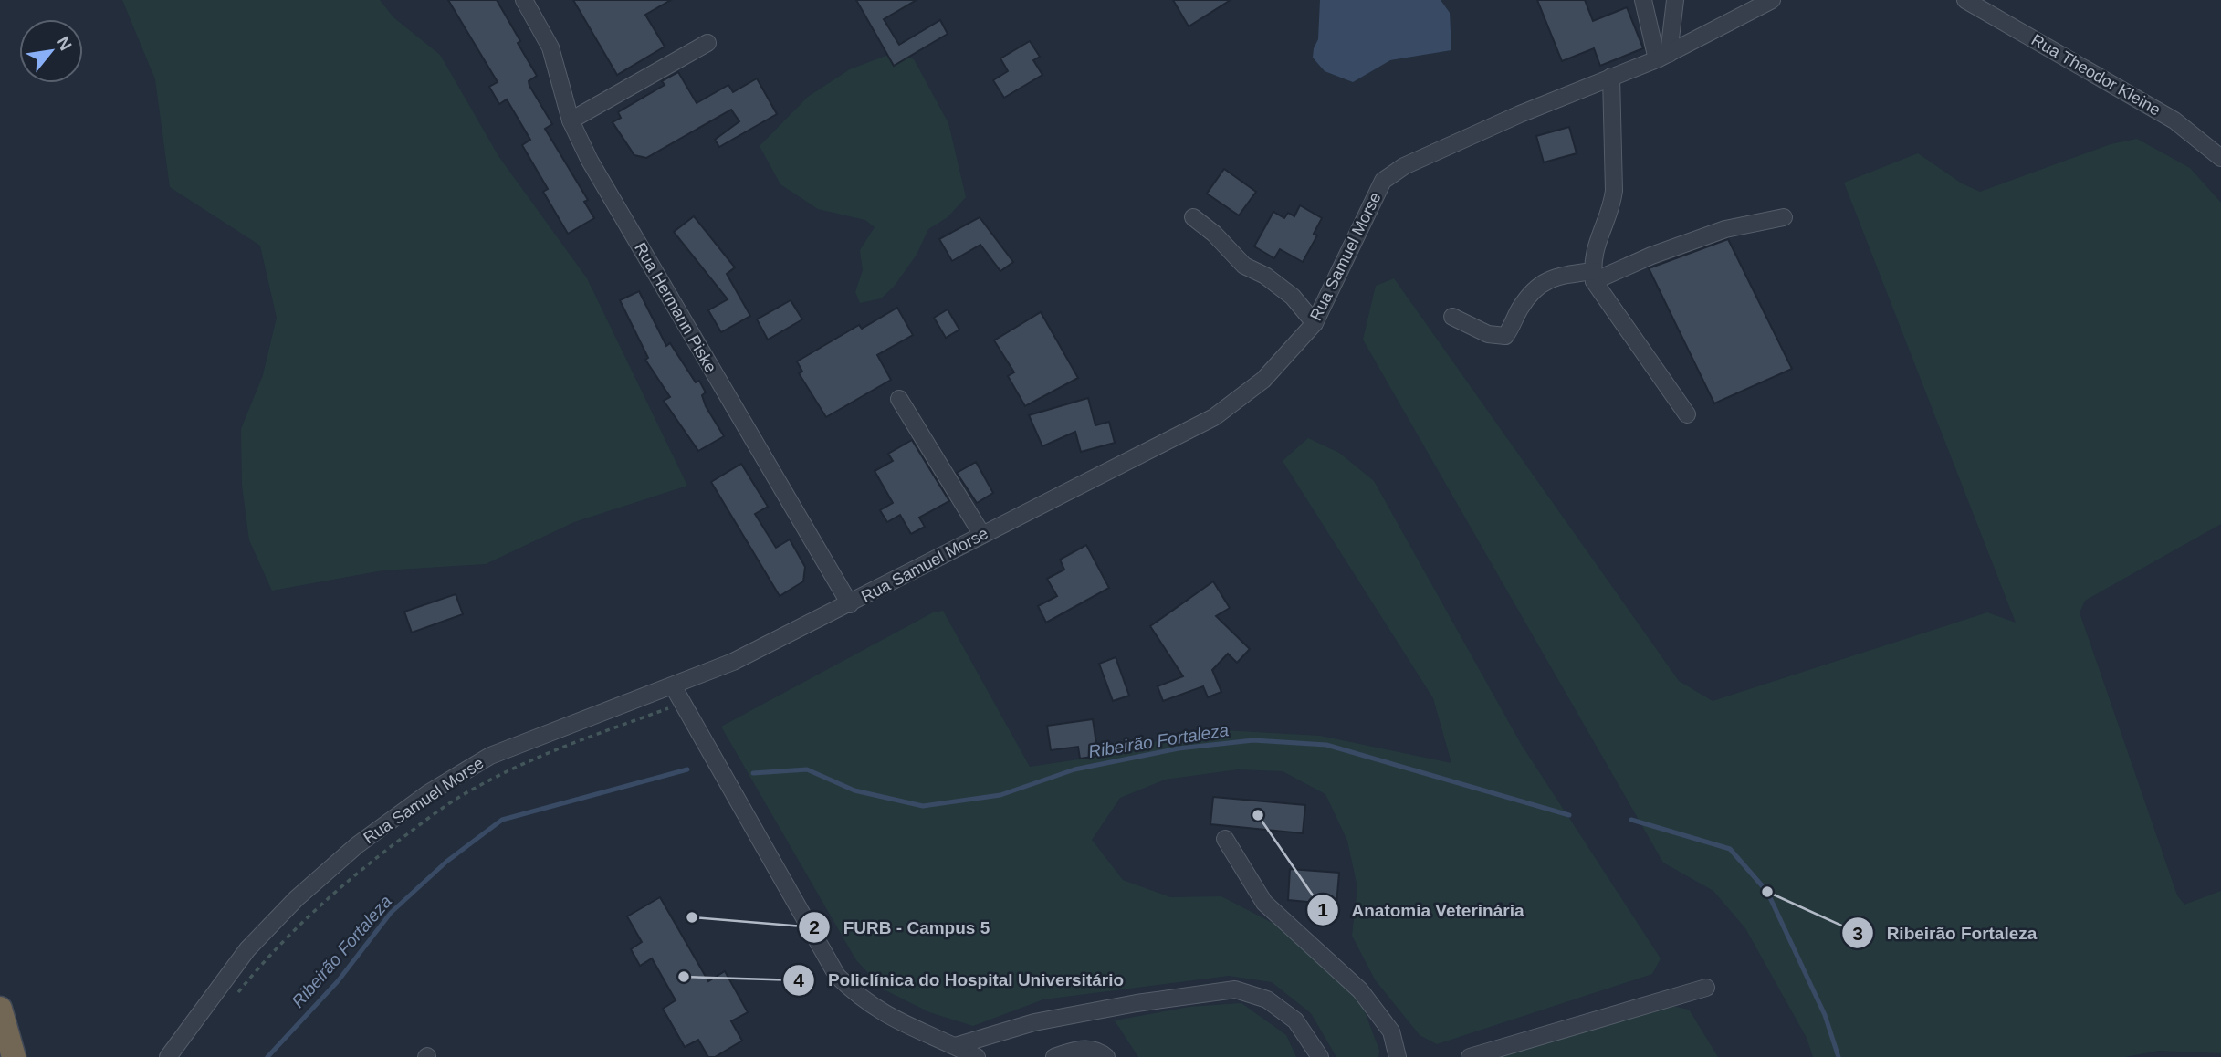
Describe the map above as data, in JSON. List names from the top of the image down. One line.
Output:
{"streets":{"street":["Rua Theodor Kleine","Rua Samuel Morse","Rua Hermann Piske"]},"crossings":[["Rua Samuel Morse","Rua Hermann Piske"]],"water":["Ribeirão Fortaleza"],"places":["Anatomia Veterinária","Ribeirão Fortaleza","FURB - Campus 5","Policlínica do Hospital Universitário"],"north":"top right"}
